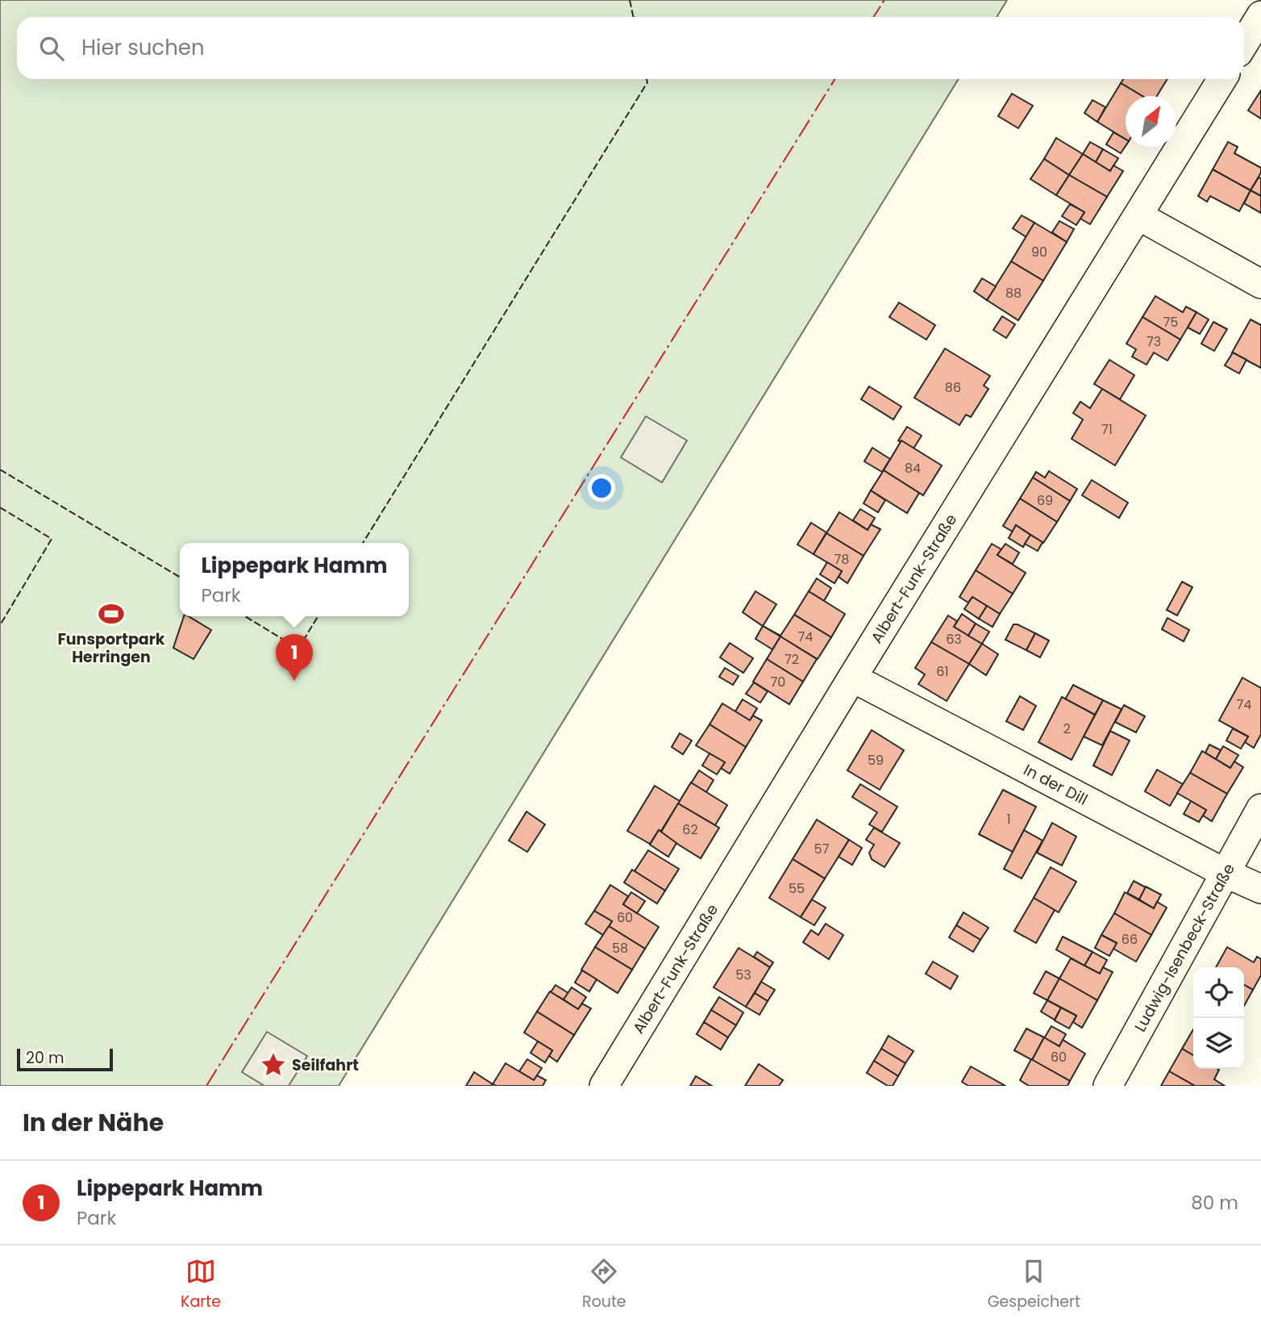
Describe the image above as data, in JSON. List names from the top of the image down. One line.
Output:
{"streets":{"street":["Albert-Funk-Straße","In der Dill","Ludwig-Isenbeck-Straße"]},"crossings":[["Albert-Funk-Straße","In der Dill"],["In der Dill","Ludwig-Isenbeck-Straße"]],"places":{"sports":["Funsportpark Herringen"],"place":["Seilfahrt"]},"house_numbers":["90","88","75","73","86","71","84","69","78","74","63","72","61","70","74","2","59","1","62","57","55","60","66","58","53","60"],"scale_bar":"20 m","north":"top right","page":{"search":"Hier suchen","popup":["Lippepark Hamm","Park"],"pins":"1","scale":"20 m","heading":"In der Nähe","list":[{"mark":"1","name":"Lippepark Hamm","note":"Park","value":"80 m"}],"nav":["Karte","Route","Gespeichert"]}}
